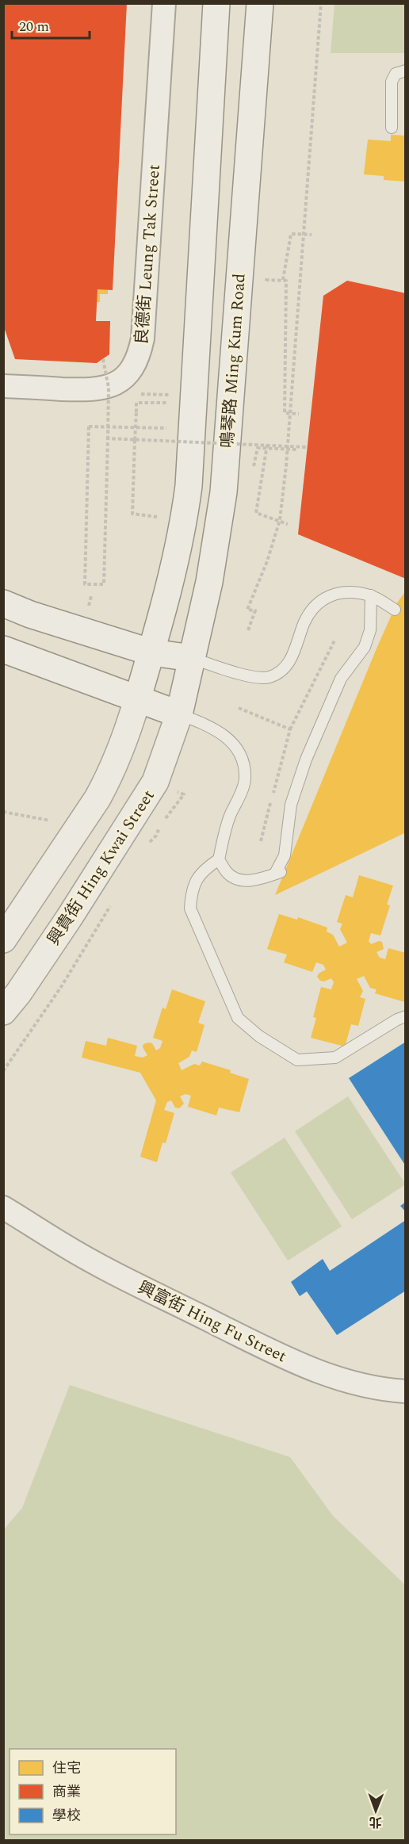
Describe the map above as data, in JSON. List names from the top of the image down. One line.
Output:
{"streets":{"main road":["鳴琴路 Ming Kum Road","興貴街 Hing Kwai Street"],"street":["良德街 Leung Tak Street","興富街 Hing Fu Street"]},"crossings":[["鳴琴路 Ming Kum Road","興貴街 Hing Kwai Street"]],"legend":["住宅","商業","學校"],"scale_bar":"20 m","north":"bottom"}
